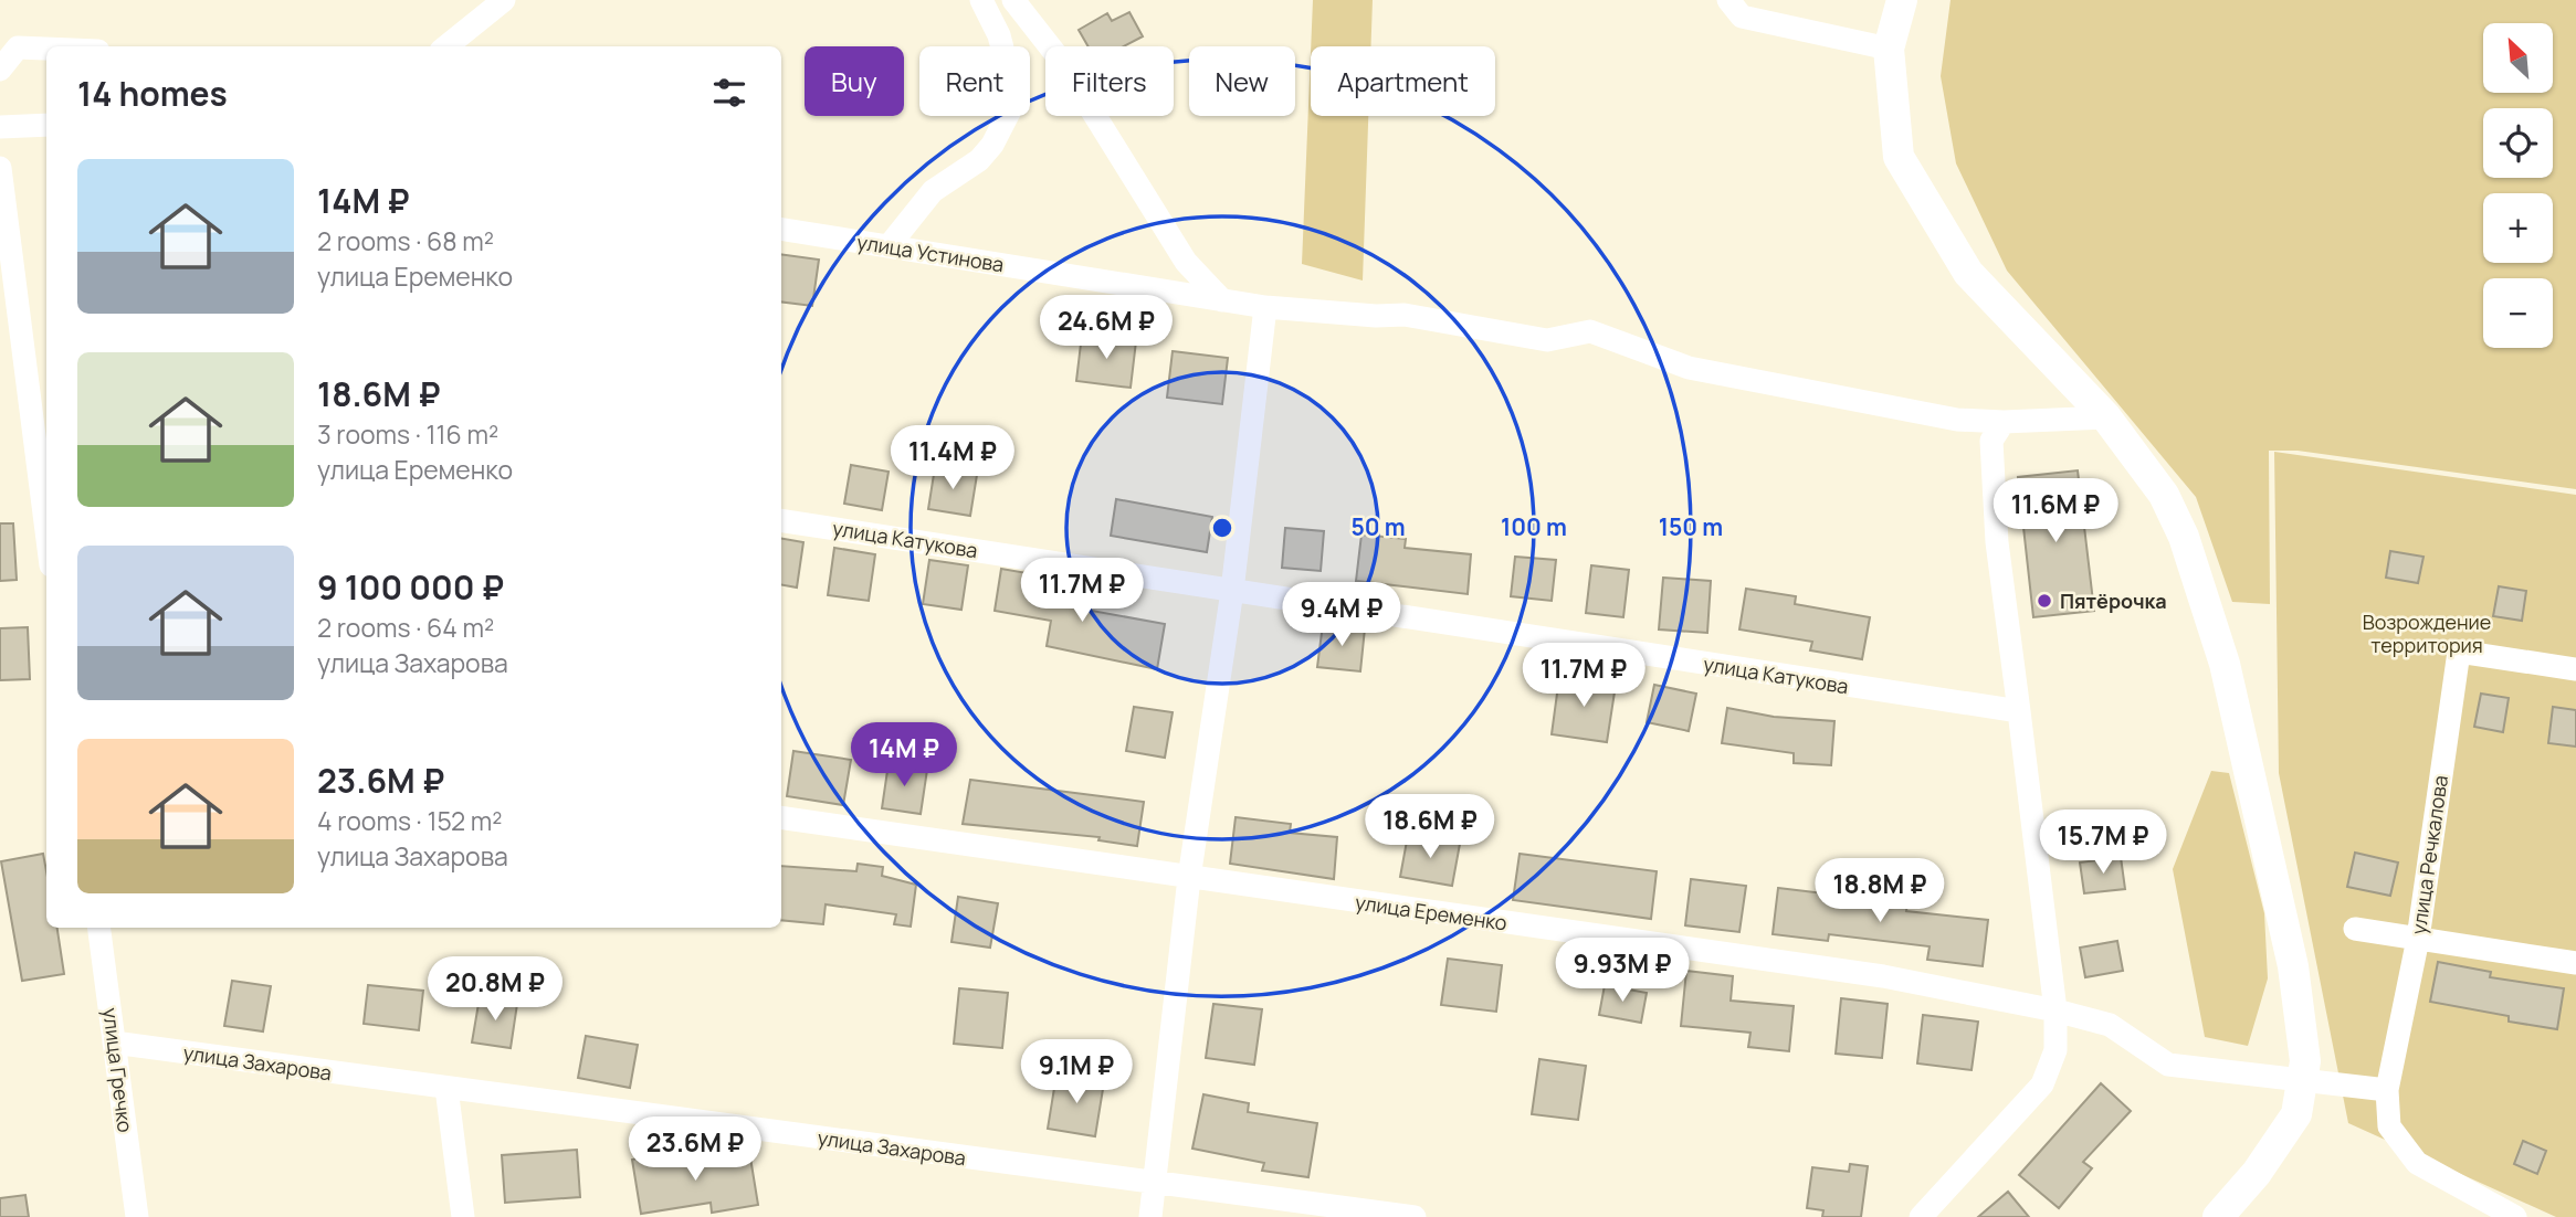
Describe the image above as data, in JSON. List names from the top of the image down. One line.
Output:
{"streets":{"street":["улица Устинова","улица Катукова","улица Речкалова","улица Еременко","улица Захарова","улица Гречко"]},"crossings":[["улица Захарова","улица Гречко"]],"parks":["Возрождение территория"],"places":["Пятёрочка"],"north":"top left","page":{"map_buttons":["+","−"],"chip":["Buy","Rent","Filters","New","Apartment"],"heading":"14 homes","list":[{"name":"14M ₽","note":"2 rooms · 68 m² · улица Еременко"},{"name":"18.6M ₽","note":"3 rooms · 116 m² · улица Еременко"},{"name":"9 100 000 ₽","note":"2 rooms · 64 m² · улица Захарова"},{"name":"23.6M ₽","note":"4 rooms · 152 m² · улица Захарова"}],"price":["24.6M ₽","11.4M ₽","11.6M ₽","11.7M ₽","9.4M ₽","11.7M ₽","14M ₽","18.6M ₽","15.7M ₽","18.8M ₽","9.93M ₽","20.8M ₽","9.1M ₽","23.6M ₽"]},"rings":["50 m","100 m","150 m"]}
